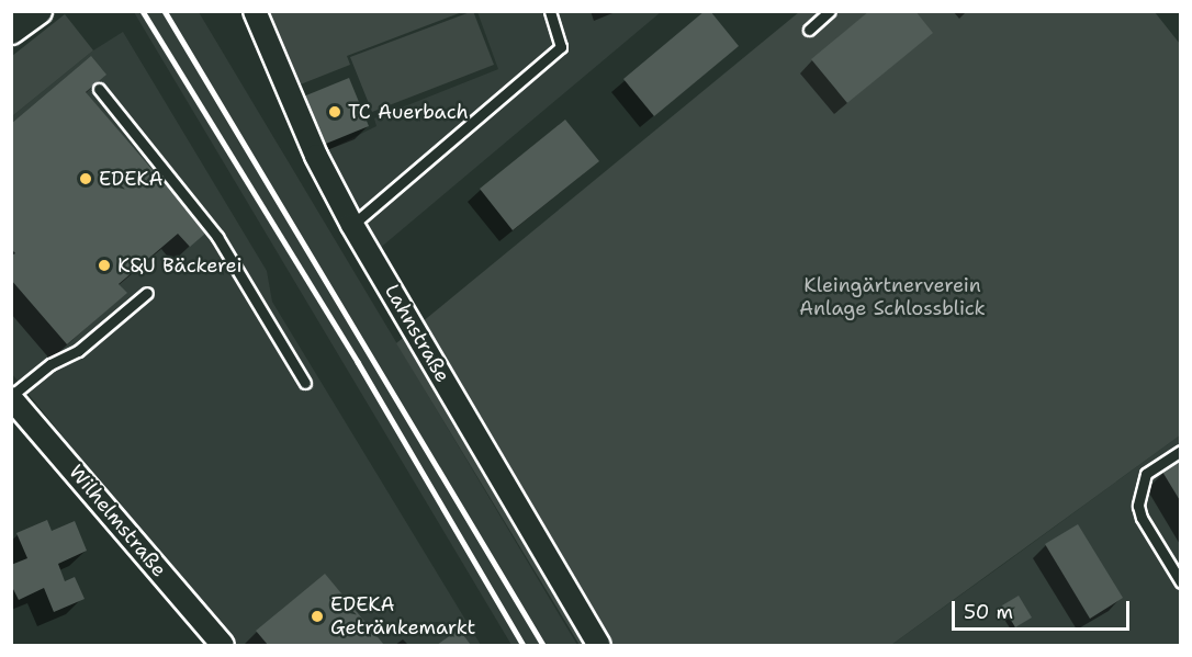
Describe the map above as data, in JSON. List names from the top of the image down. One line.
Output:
{"streets":{"street":["Lahnstraße","Wilhelmstraße"]},"parks":["Kleingärtnerverein Anlage Schlossblick"],"places":["TC Auerbach","EDEKA","K&U Bäckerei","EDEKA Getränkemarkt"],"scale_bar":"50 m"}
